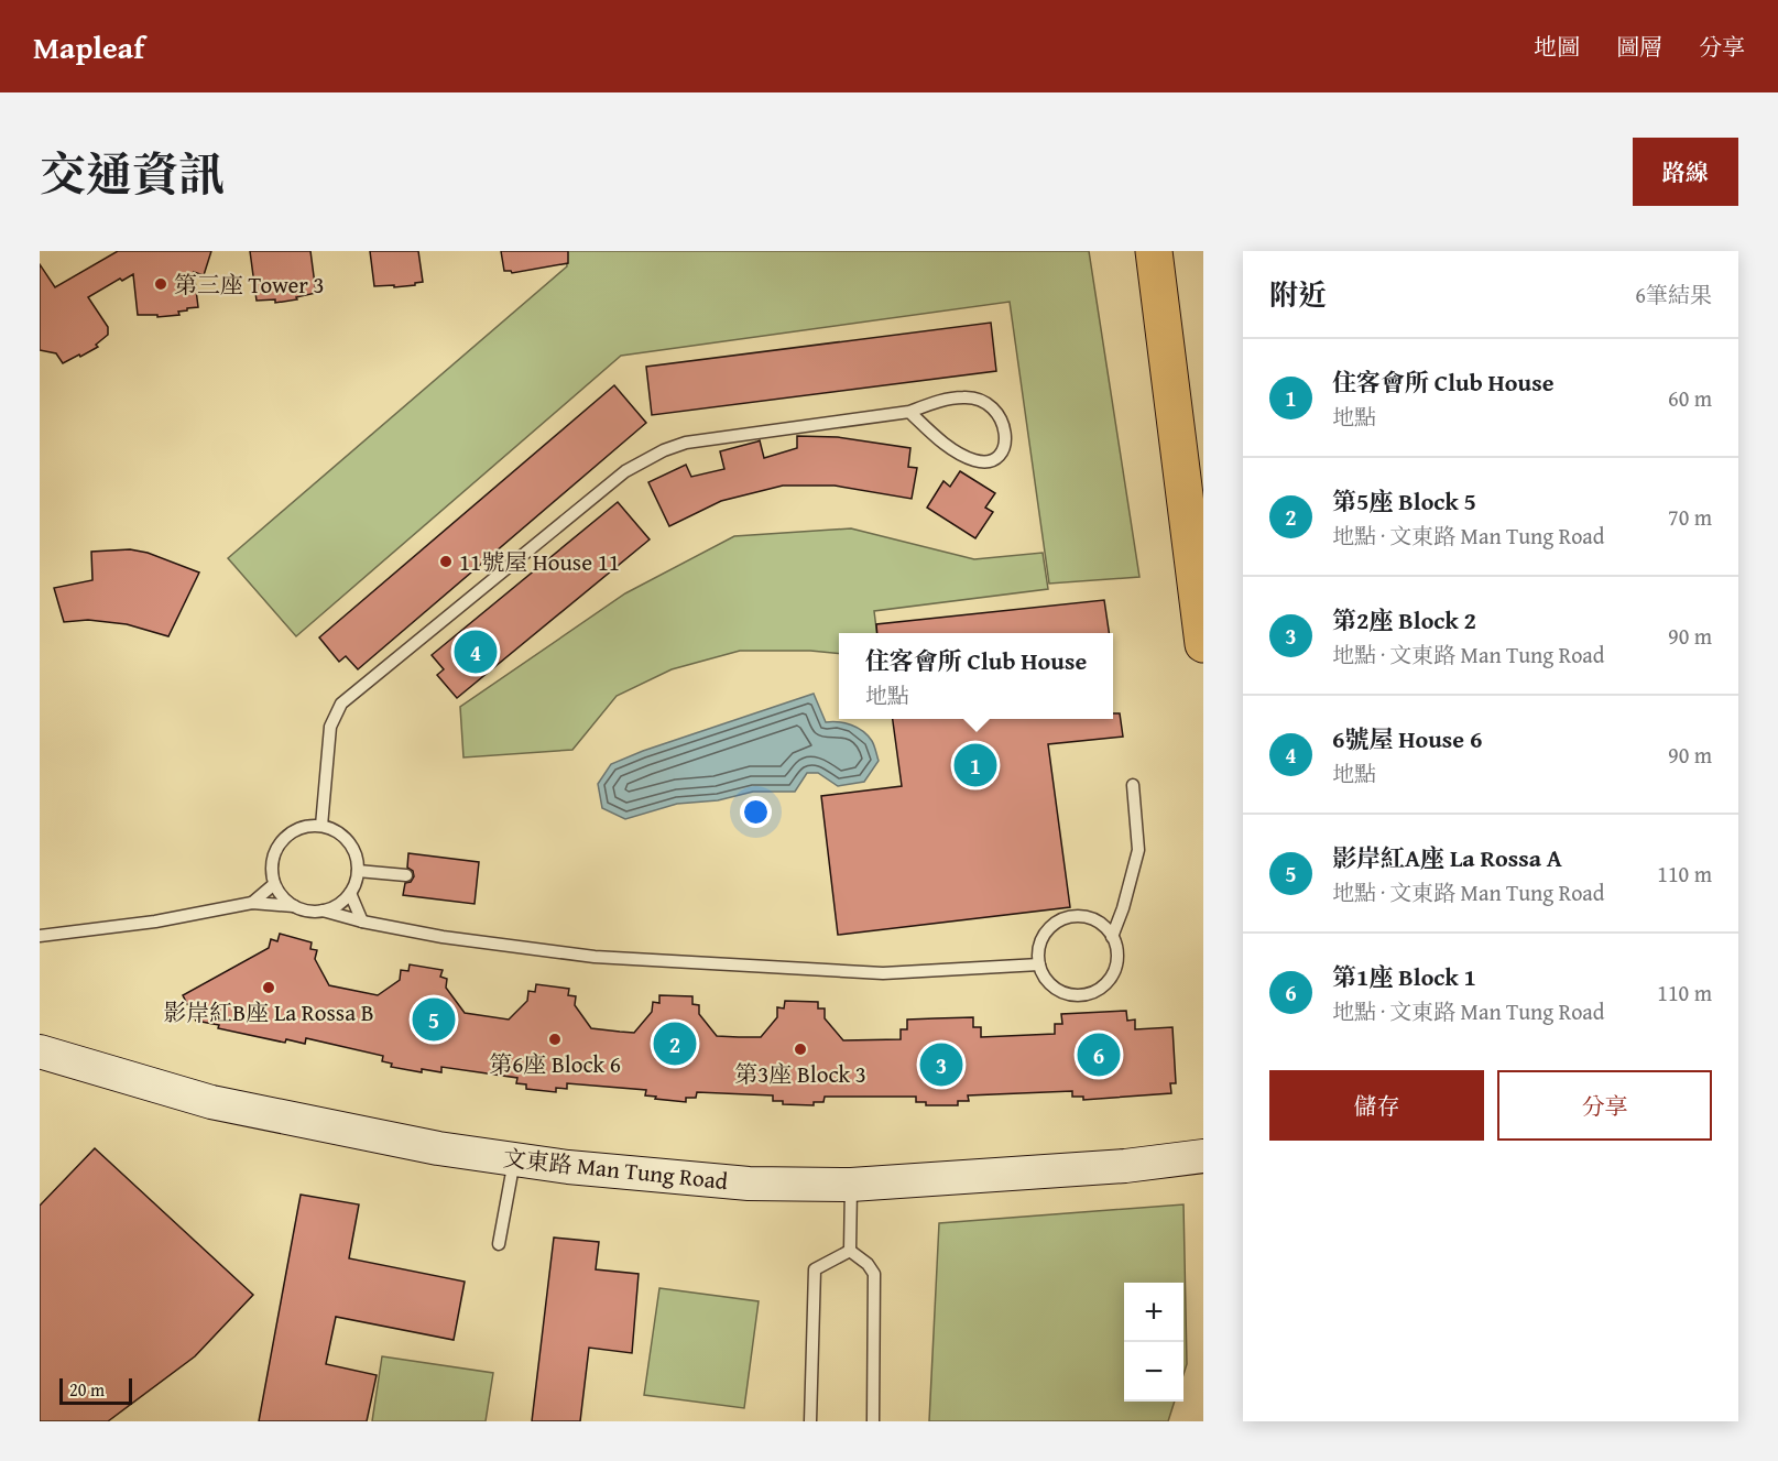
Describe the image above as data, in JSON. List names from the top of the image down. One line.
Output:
{"streets":{"street":["文東路 Man Tung Road"]},"places":["第三座 Tower 3","11號屋 House 11","影岸紅B座 La Rossa B","第6座 Block 6","第3座 Block 3"],"scale_bar":"20 m","page":{"header":"Mapleaf","nav":["地圖","圖層","分享"],"title":"交通資訊","buttons":["路線",["儲存","分享"]],"heading":["附近","6筆結果"],"list":[{"mark":"1","name":"住客會所 Club House","note":"地點","value":"60 m"},{"mark":"2","name":"第5座 Block 5","note":"地點 · 文東路 Man Tung Road","value":"70 m"},{"mark":"3","name":"第2座 Block 2","note":"地點 · 文東路 Man Tung Road","value":"90 m"},{"mark":"4","name":"6號屋 House 6","note":"地點","value":"90 m"},{"mark":"5","name":"影岸紅A座 La Rossa A","note":"地點 · 文東路 Man Tung Road","value":"110 m"},{"mark":"6","name":"第1座 Block 1","note":"地點 · 文東路 Man Tung Road","value":"110 m"}],"pins":["4","1","5","2","6","3"],"popup":["住客會所 Club House","地點"],"map_buttons":["+","−"],"scale":"20 m"}}
